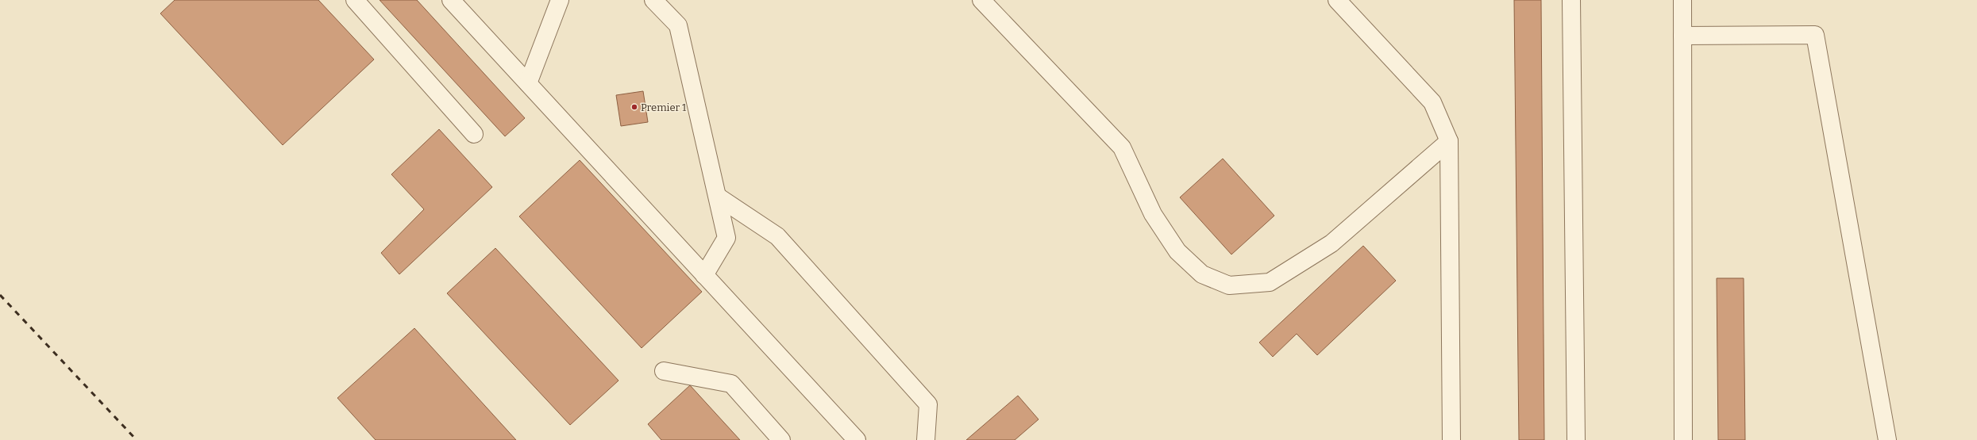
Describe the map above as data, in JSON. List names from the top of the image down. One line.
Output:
{"places":["Premier 1"]}
